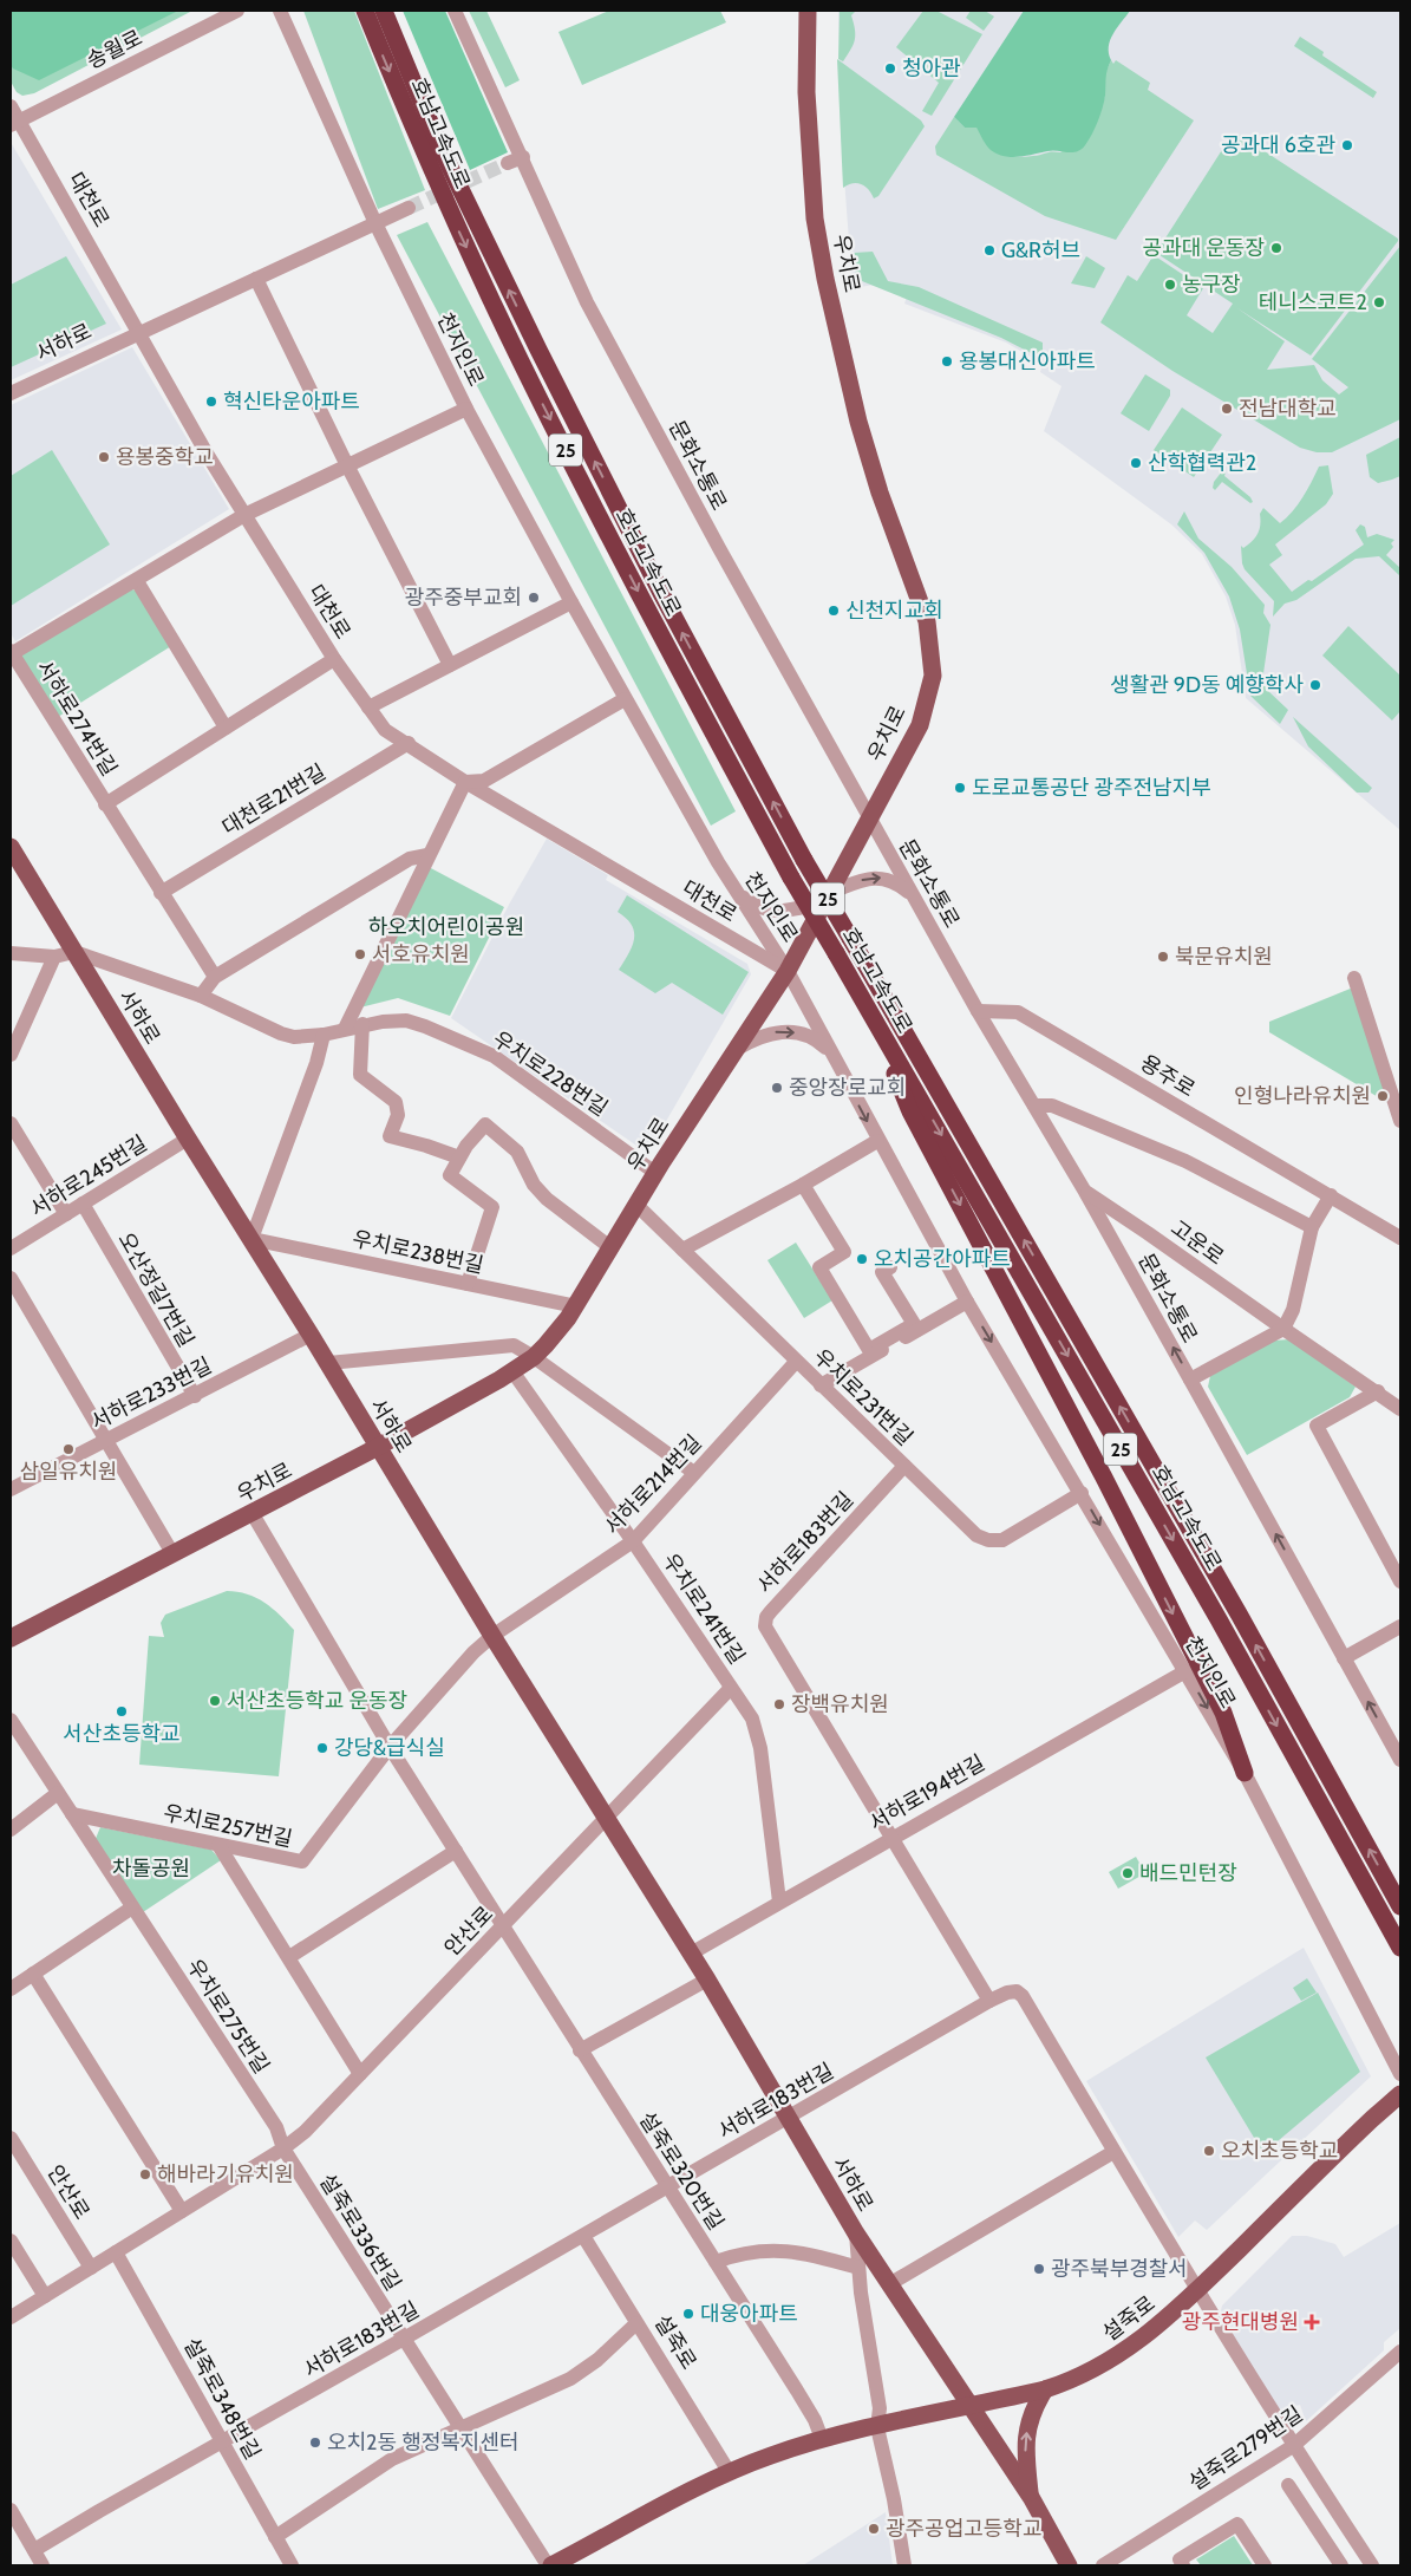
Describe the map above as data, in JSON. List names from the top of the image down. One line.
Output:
{"streets":{"highway":["호남고속도로","25"],"main road":["우치로","서하로","설죽로"],"street":["송월로","대천로","천지인로","문화소통로","서하로274번길","대천로21번길","우치로228번길","용주로","서하로245번길","고운로","우치로238번길","오산정길7번길","서하로233번길","우치로231번길","서하로214번길","서하로183번길","우치로241번길","서하로194번길","우치로257번길","안산로","우치로275번길","설죽로320번길","설죽로336번길","설죽로348번길","설죽로279번길"]},"crossings":[["송월로","대천로"],["대천로","우치로"],["대천로","서하로"],["대천로","천지인로"],["대천로","서하로274번길"],["대천로","대천로21번길"],["우치로","서하로"],["우치로","천지인로"],["우치로","문화소통로"],["우치로","우치로228번길"],["우치로","우치로238번길"],["우치로","우치로231번길"],["우치로","우치로241번길"],["서하로","천지인로"],["서하로","우치로228번길"],["서하로","서하로245번길"],["서하로","우치로238번길"],["서하로","서하로233번길"],["서하로","서하로214번길"],["서하로","서하로183번길"],["서하로","서하로194번길"],["서하로","안산로"],["서하로","설죽로"],["천지인로","서하로274번길"],["천지인로","우치로231번길"],["천지인로","서하로194번길"],["문화소통로","용주로"],["문화소통로","고운로"],["서하로245번길","오산정길7번길"],["오산정길7번길","서하로233번길"],["우치로231번길","서하로214번길"],["우치로231번길","서하로183번길"],["서하로214번길","우치로241번길"],["서하로183번길","서하로194번길"],["서하로183번길","설죽로320번길"],["서하로183번길","설죽로336번길"],["서하로183번길","설죽로"],["서하로183번길","설죽로348번길"],["우치로241번길","서하로194번길"],["우치로257번길","우치로275번길"],["안산로","우치로275번길"],["안산로","설죽로320번길"],["안산로","설죽로336번길"],["안산로","설죽로348번길"],["우치로275번길","설죽로336번길"],["설죽로320번길","설죽로"],["설죽로336번길","설죽로"]],"parks":["하오치어린이공원","차돌공원"],"places":{"other":["청아관","공과대 6호관","공과대 운동장","G&R허브","농구장","테니스코트2","용봉대신아파트","혁신타운아파트","전남대학교","용봉중학교","산학협력관2","광주중부교회","신천지교회","생활관 9D동 예향학사","도로교통공단 광주전남지부","서호유치원","북문유치원","중앙장로교회","인형나라유치원","오치공간아파트","삼일유치원","서산초등학교 운동장","장백유치원","서산초등학교","강당&급식실","배드민턴장","오치초등학교","해바라기유치원","광주북부경찰서","대웅아파트","오치2동 행정복지센터","광주공업고등학교"],"health":["광주현대병원"]}}
